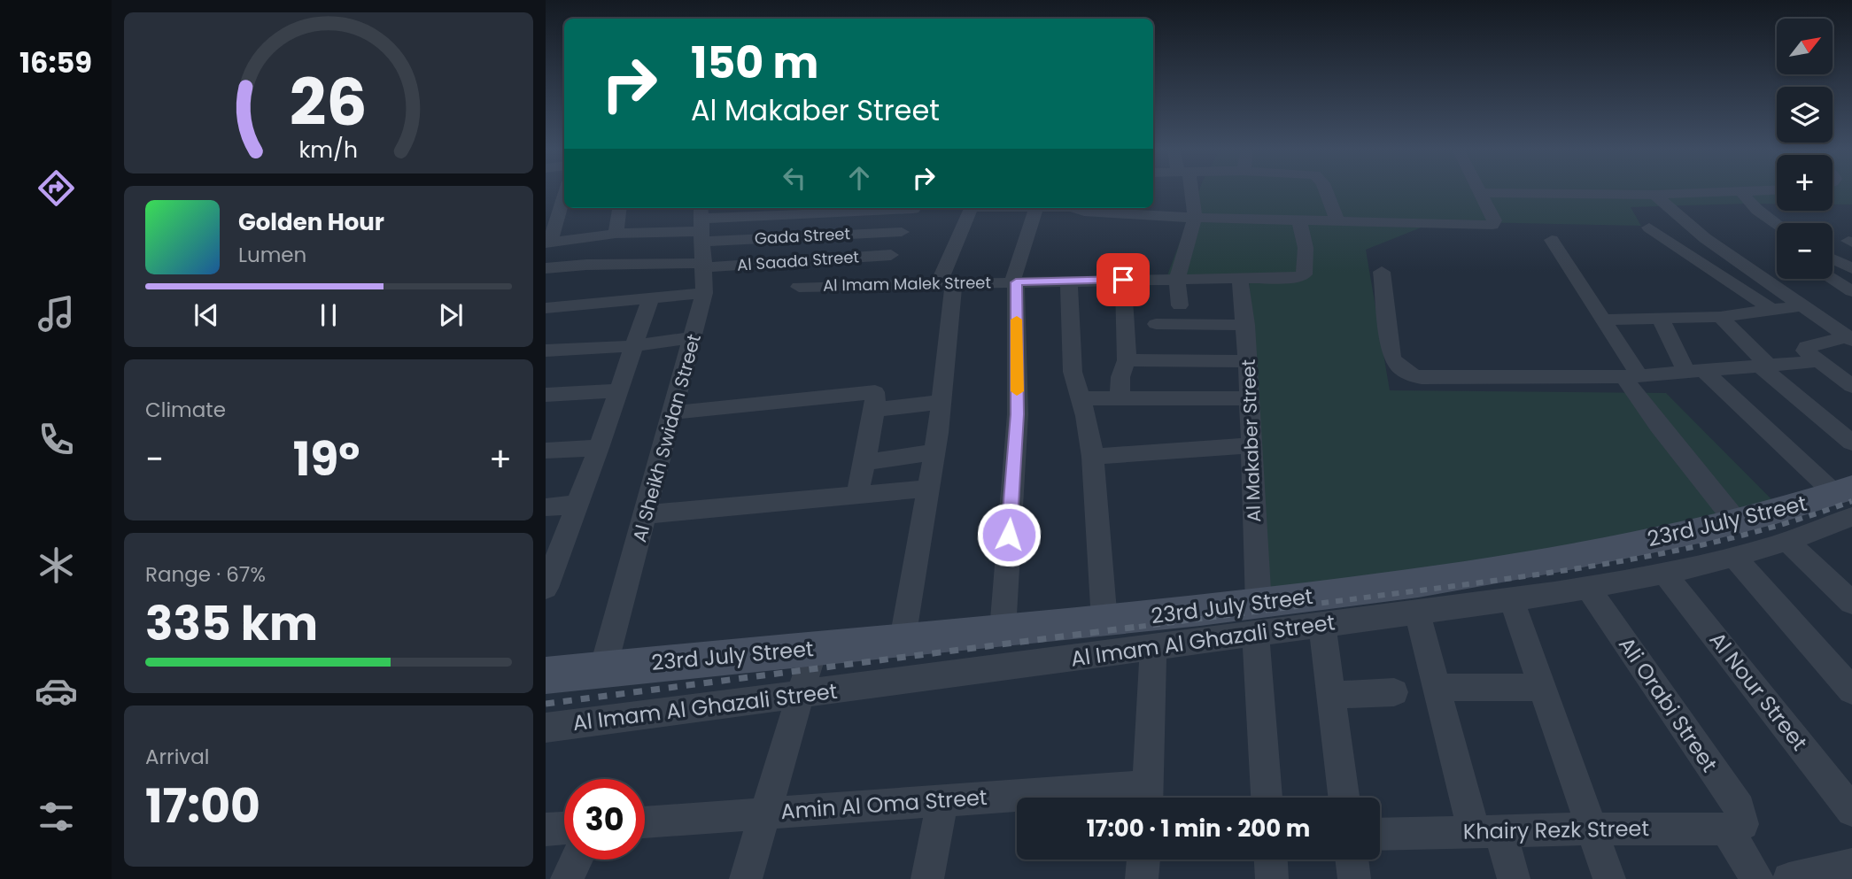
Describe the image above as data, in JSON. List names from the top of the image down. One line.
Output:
{"streets":{"street":["Gada Street","Al Saada Street","Al Imam Malek Street","Al Sheikh Swidan Street","Al Makaber Street","23rd July Street","Al Imam Al Ghazali Street","Al Nour Street","Ali Orabi Street","Amin Al Oma Street","Khairy Rezk Street"]},"crossings":[["Gada Street","Al Saada Street"],["Gada Street","Al Sheikh Swidan Street"],["Al Saada Street","Al Sheikh Swidan Street"],["Al Sheikh Swidan Street","23rd July Street"],["Al Makaber Street","23rd July Street"],["Al Makaber Street","Al Imam Al Ghazali Street"],["23rd July Street","Al Imam Al Ghazali Street"],["Al Imam Al Ghazali Street","Al Nour Street"],["Al Imam Al Ghazali Street","Ali Orabi Street"],["Ali Orabi Street","Khairy Rezk Street"]],"north":"top right","page":{"tabs":"16:59","map_buttons":["+","−"],"turn":["150 m","Al Makaber Street"],"song":["Golden Hour","Lumen"],"tile":["Climate",["Range · 67%","335 km"],["Arrival","17:00"]],"heat":["−","19°","+"],"limit":"30","trip":"17:00 · 1 min · 200 m","gauge":["26","km/h"]}}
